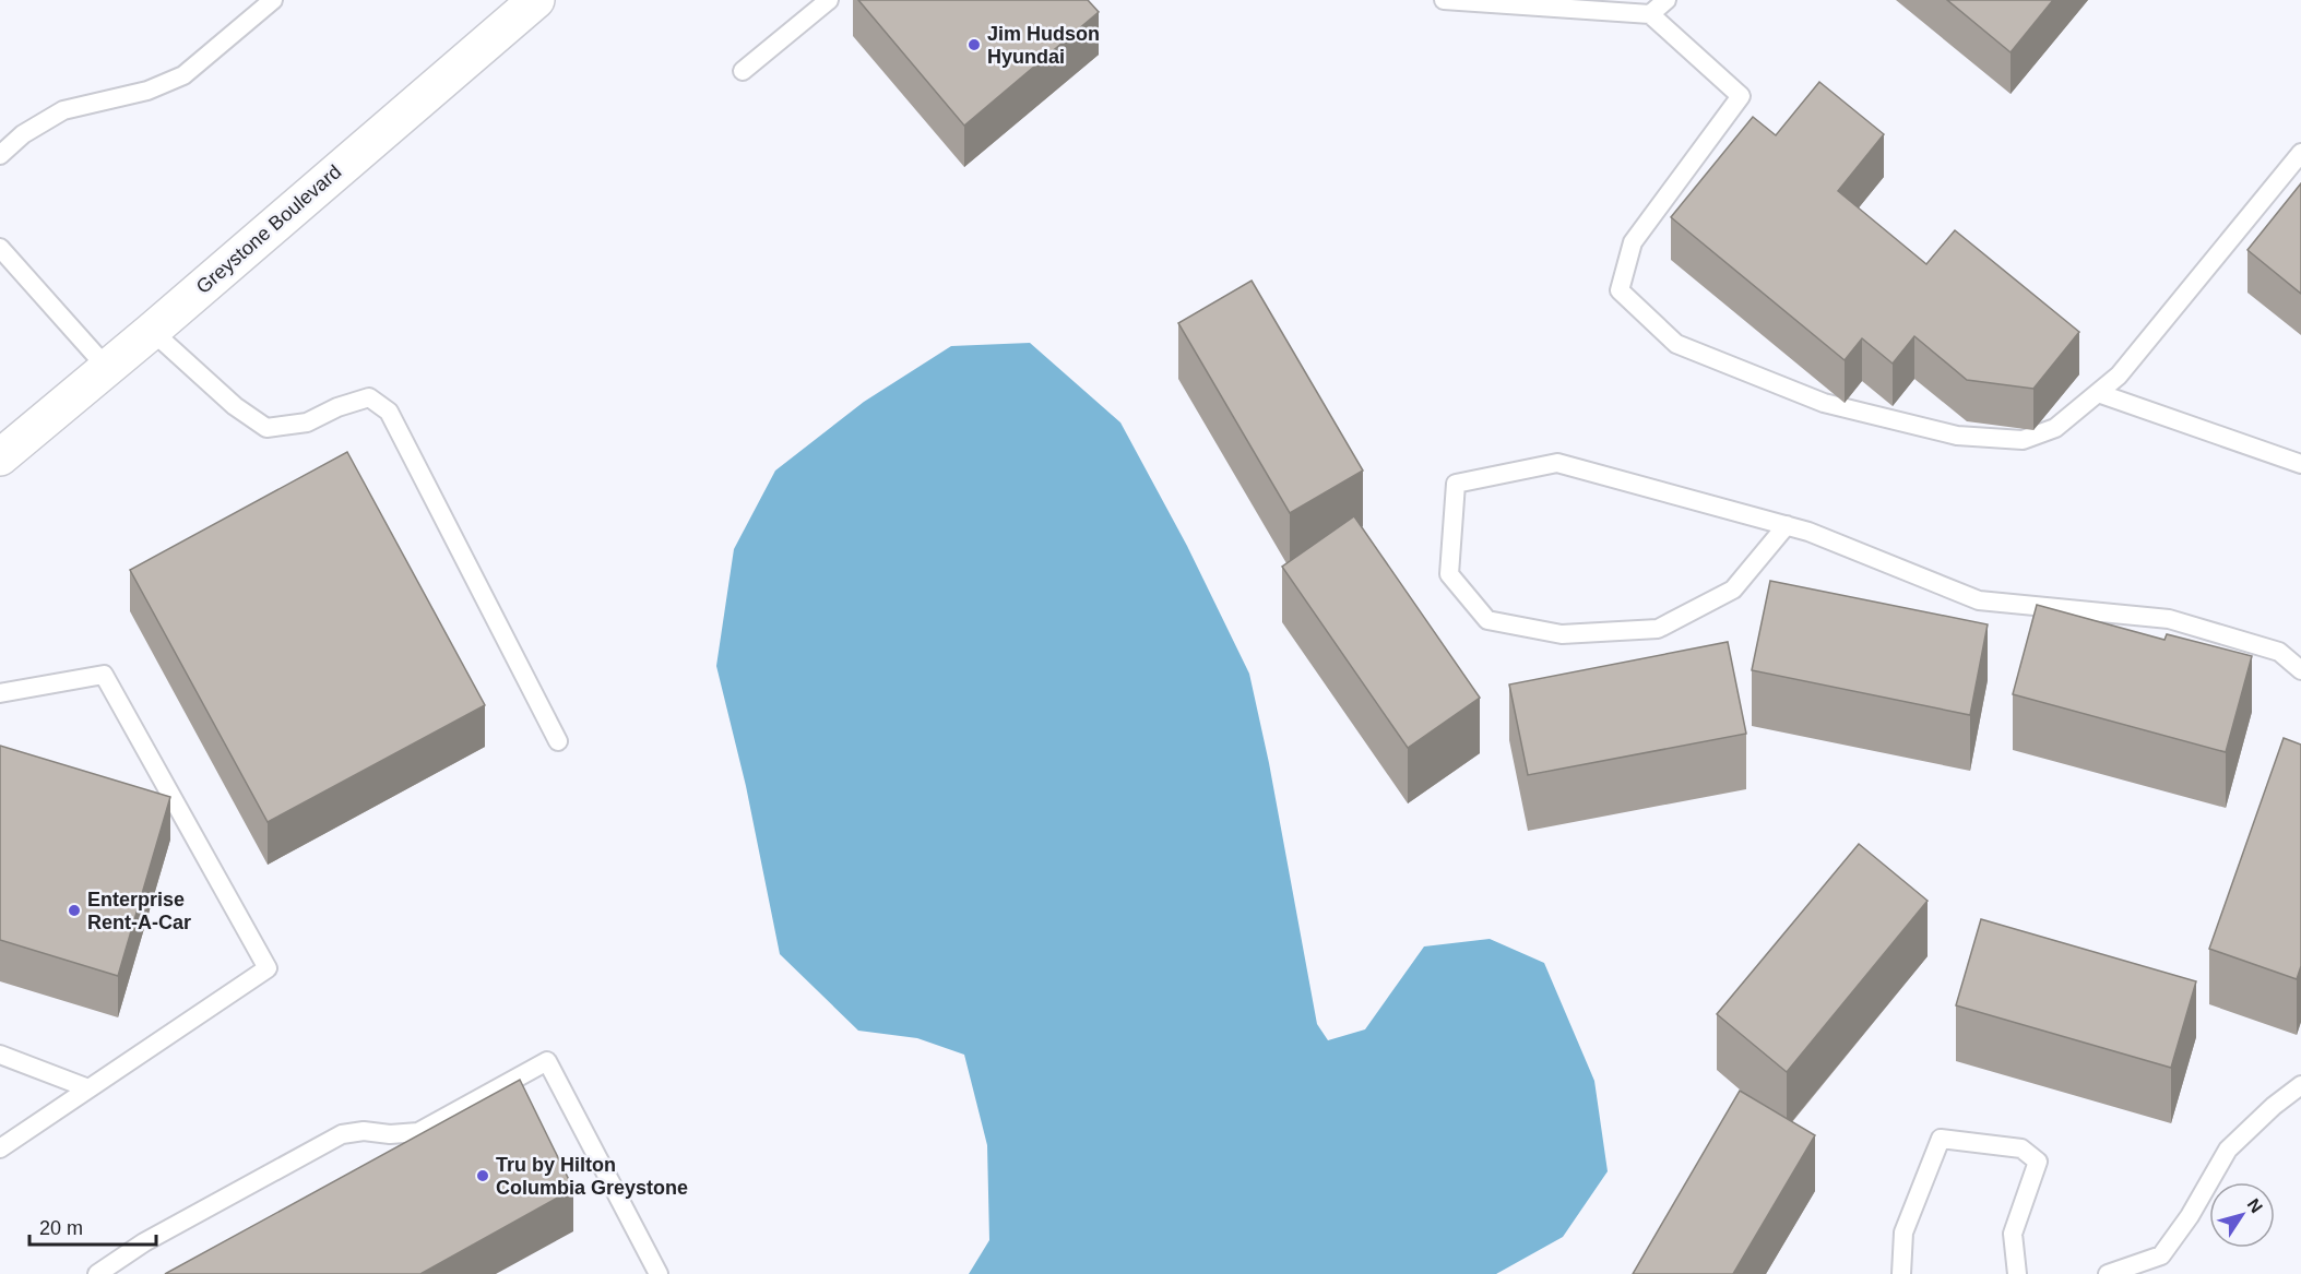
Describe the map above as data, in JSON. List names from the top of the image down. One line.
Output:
{"streets":{"main road":["Greystone Boulevard"]},"places":["Jim Hudson Hyundai","Enterprise Rent-A-Car","Tru by Hilton Columbia Greystone"],"scale_bar":"20 m","north":"top right"}
